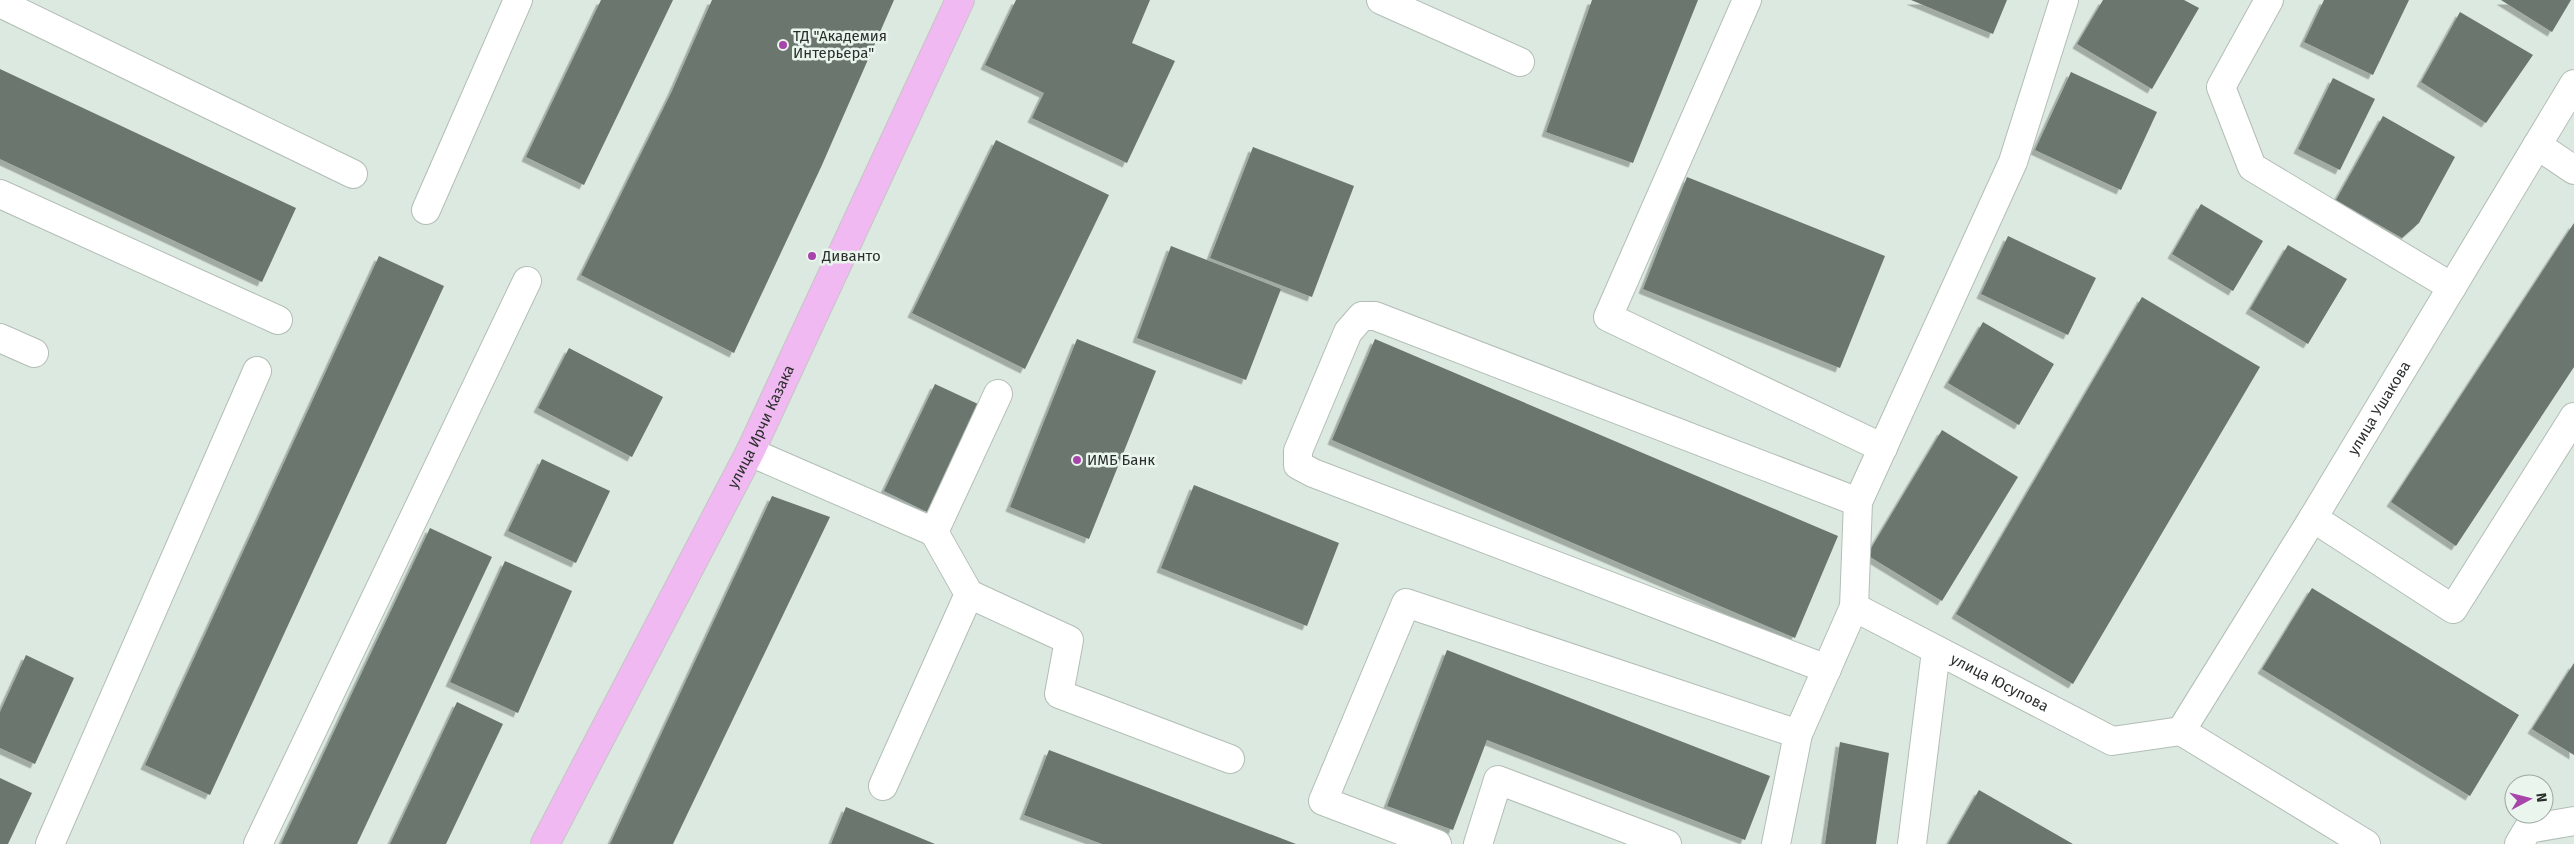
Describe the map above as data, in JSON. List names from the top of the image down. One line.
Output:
{"streets":{"main road":["улица Ирчи Казака"],"street":["улица Ушакова","улица Юсупова"]},"crossings":[["улица Ушакова","улица Юсупова"]],"places":["ТД \"Академия Интерьера\"","Диванто","ИМБ Банк"],"north":"right"}
